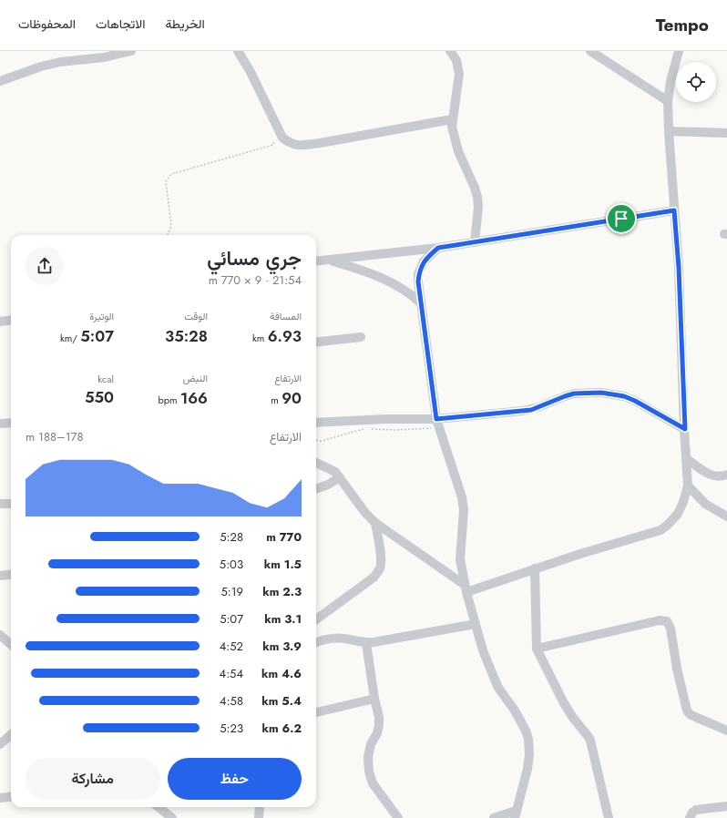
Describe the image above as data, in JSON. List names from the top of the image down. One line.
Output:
{"page":{"header":"Tempo","nav":["الخريطة","الاتجاهات","المحفوظات"],"heading":["جري مسائي","21:54 · 9 × 770 m"],"stats":[["المسافة","6.93 km"],["الوقت","35:28"],["الوتيرة","5:07 /km"],["الارتفاع","90 m"],["النبض","166 bpm"],["kcal","550"]],"chart":["الارتفاع","178–188 m"],"list":[{"name":"770 m","note":"5:28"},{"name":"1.5 km","note":"5:03"},{"name":"2.3 km","note":"5:19"},{"name":"3.1 km","note":"5:07"},{"name":"3.9 km","note":"4:52"},{"name":"4.6 km","note":"4:54"},{"name":"5.4 km","note":"4:58"},{"name":"6.2 km","note":"5:23"}],"buttons":["حفظ","مشاركة"]}}
